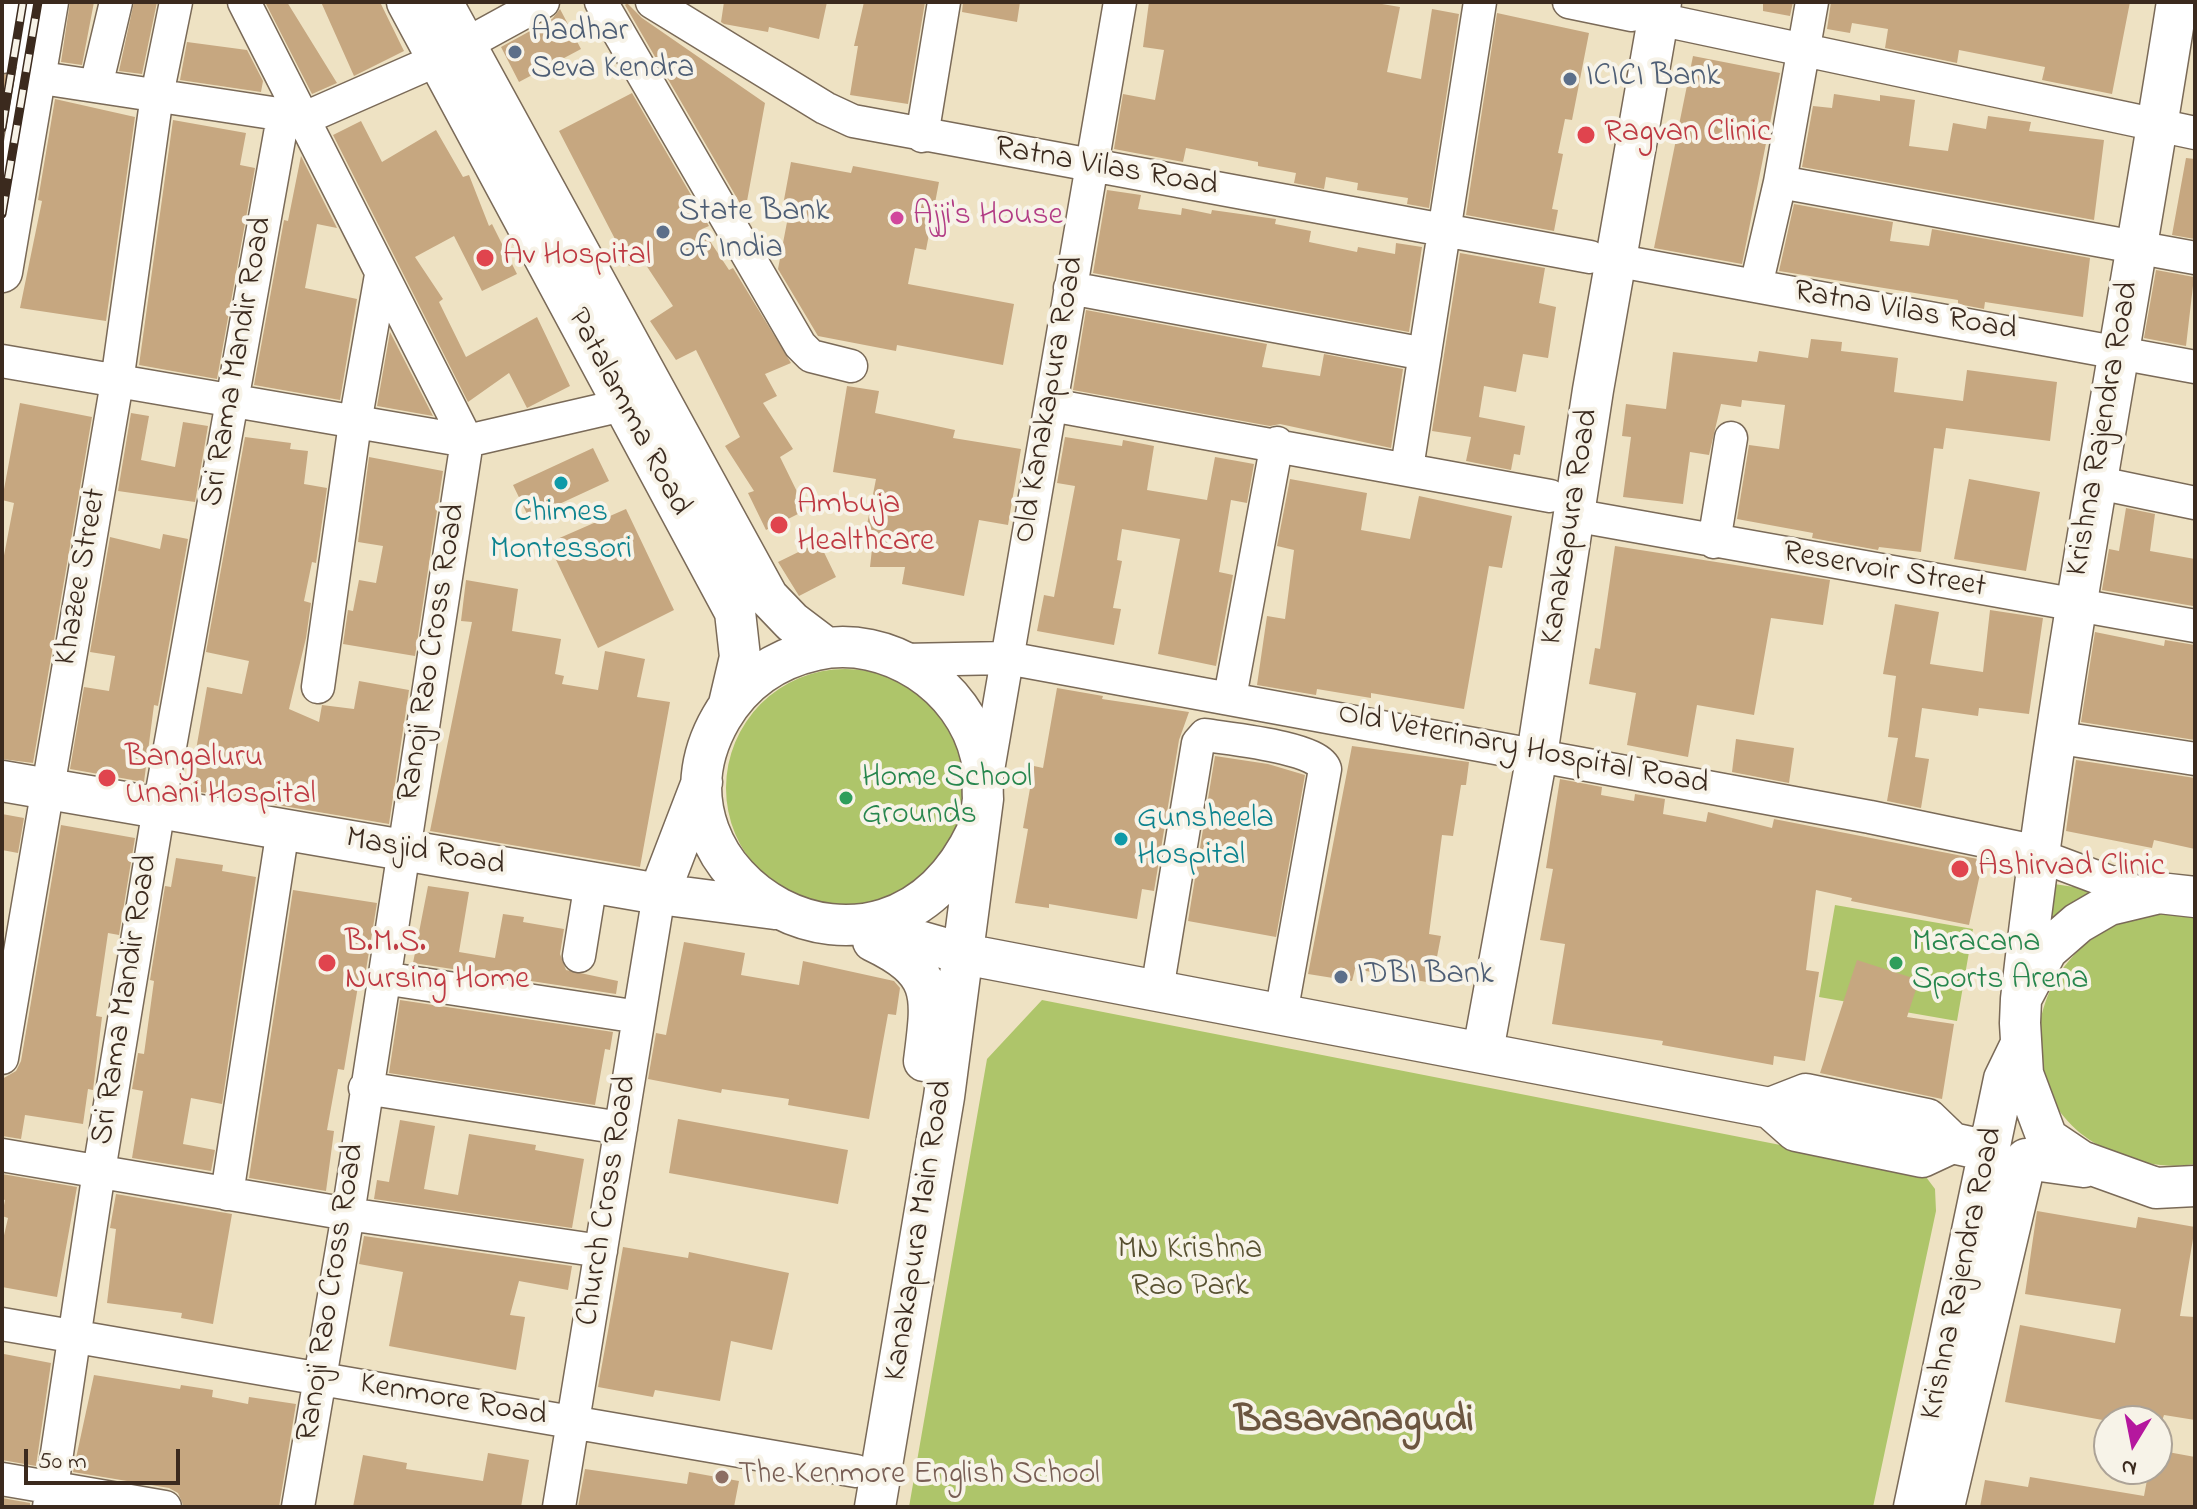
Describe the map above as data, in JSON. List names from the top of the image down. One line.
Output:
{"streets":{"main road":["Patalamma Road","Krishna Rajendra Road","Kanakapura Road","Masjid Road","Kanakapura Main Road"],"street":["Ratna Vilas Road","Sri Rama Mandir Road","Old Kanakapura Road","Reservoir Street","Khazee Street","Ranoji Rao Cross Road","Old Veterinary Hospital Road","Church Cross Road","Kenmore Road"]},"crossings":[["Ratna Vilas Road","Old Kanakapura Road"],["Ratna Vilas Road","Krishna Rajendra Road"],["Ratna Vilas Road","Kanakapura Road"],["Sri Rama Mandir Road","Masjid Road"],["Sri Rama Mandir Road","Kenmore Road"],["Old Kanakapura Road","Reservoir Street"],["Old Kanakapura Road","Old Veterinary Hospital Road"],["Old Kanakapura Road","Masjid Road"],["Old Kanakapura Road","Kanakapura Main Road"],["Krishna Rajendra Road","Reservoir Street"],["Krishna Rajendra Road","Old Veterinary Hospital Road"],["Kanakapura Road","Reservoir Street"],["Kanakapura Road","Old Veterinary Hospital Road"],["Khazee Street","Masjid Road"],["Ranoji Rao Cross Road","Masjid Road"],["Ranoji Rao Cross Road","Kenmore Road"],["Old Veterinary Hospital Road","Masjid Road"],["Old Veterinary Hospital Road","Kanakapura Main Road"],["Masjid Road","Church Cross Road"],["Masjid Road","Kanakapura Main Road"],["Church Cross Road","Kenmore Road"]],"districts":["Basavanagudi"],"parks":["MN Krishna Rao Park"],"places":["Aadhar Seva Kendra","ICICI Bank","Ragvan Clinic","Ajji's House","State Bank of India","Av Hospital","Chimes Montessori","Ambuja Healthcare","Bangaluru Unani Hospital","Home School Grounds","Gunsheela Hospital","Ashirvad Clinic","B.M.S. Nursing Home","Maracana Sports Arena","IDBI Bank","The Kenmore English School"],"scale_bar":"50 m","north":"bottom"}
